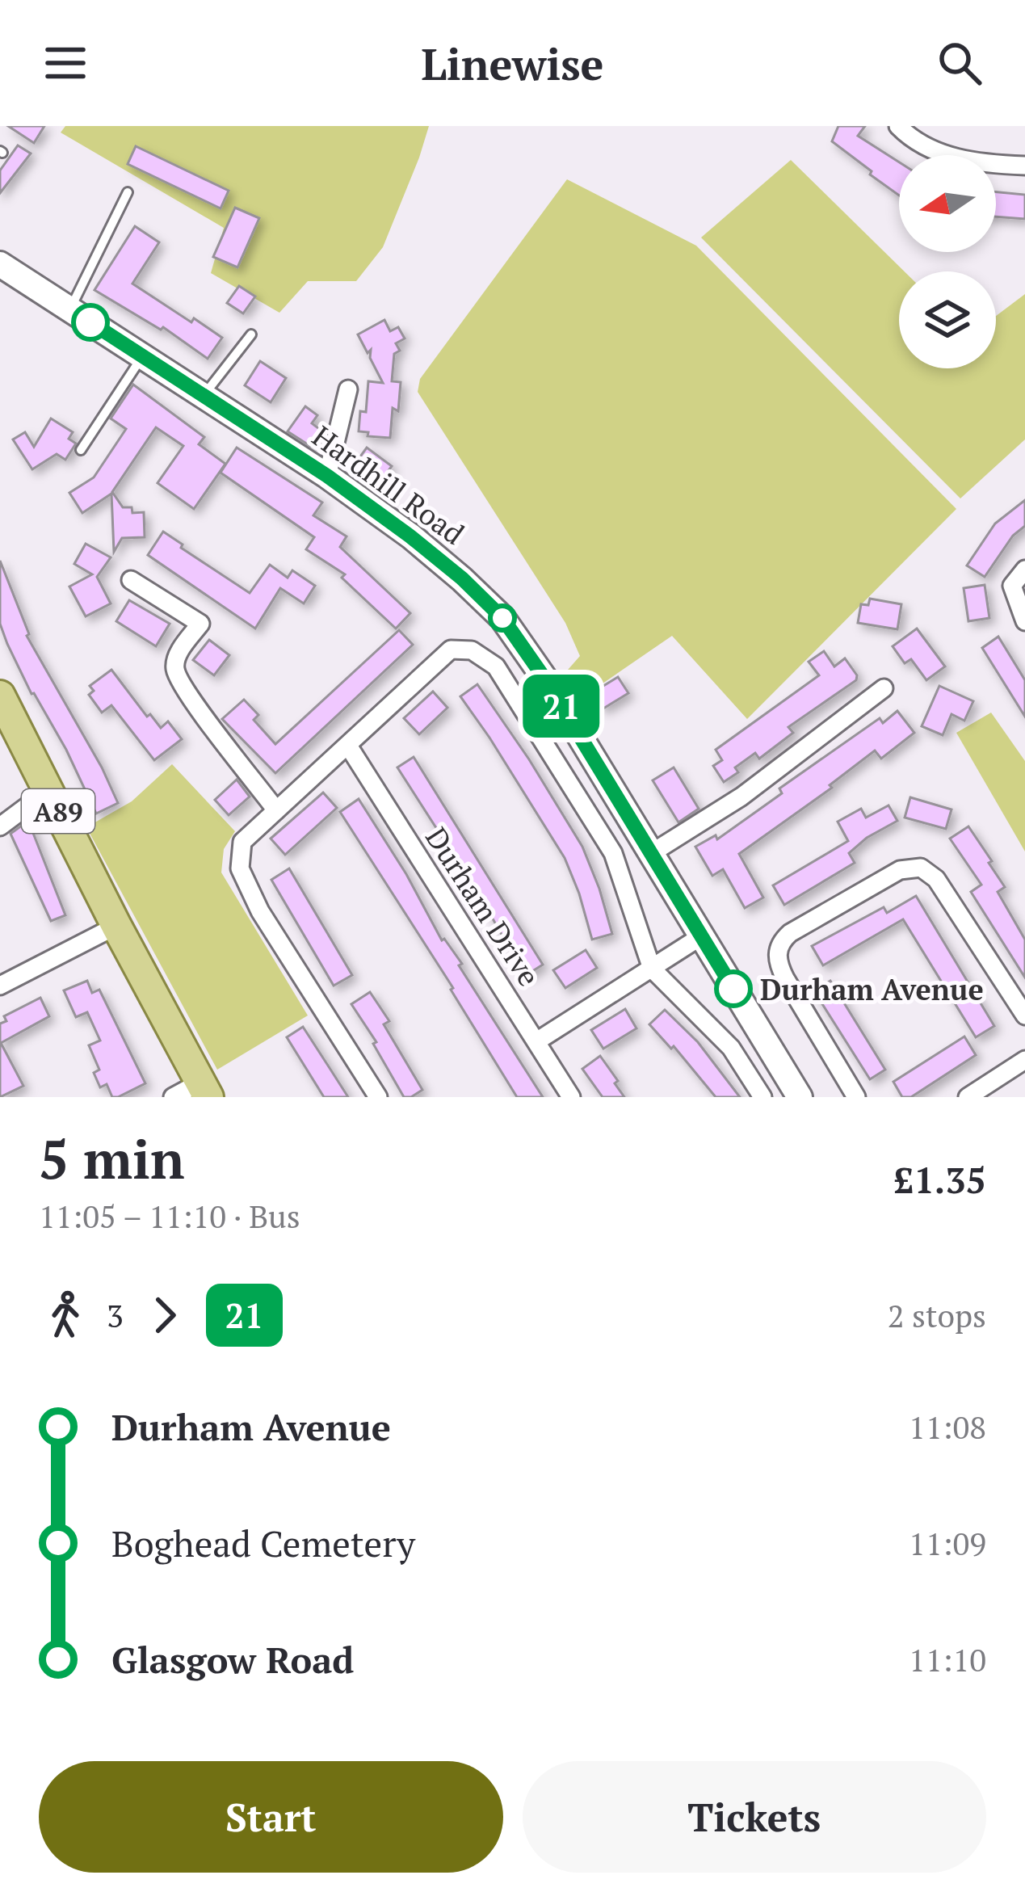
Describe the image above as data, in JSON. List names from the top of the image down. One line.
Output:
{"streets":{"main road":["Hardhill Road","A89"],"street":["Durham Drive"]},"places":["Durham Avenue"],"lines":["bus line 21"],"north":"left","page":{"header":"Linewise","on_map":"21","heading":["5 min","11:05 – 11:10 · Bus","£1.35"],"legs":["3","21","2 stops"],"list":[{"name":"Durham Avenue","value":"11:08"},{"name":"Boghead Cemetery","value":"11:09"},{"name":"Glasgow Road","value":"11:10"}],"buttons":["Start","Tickets"]}}
